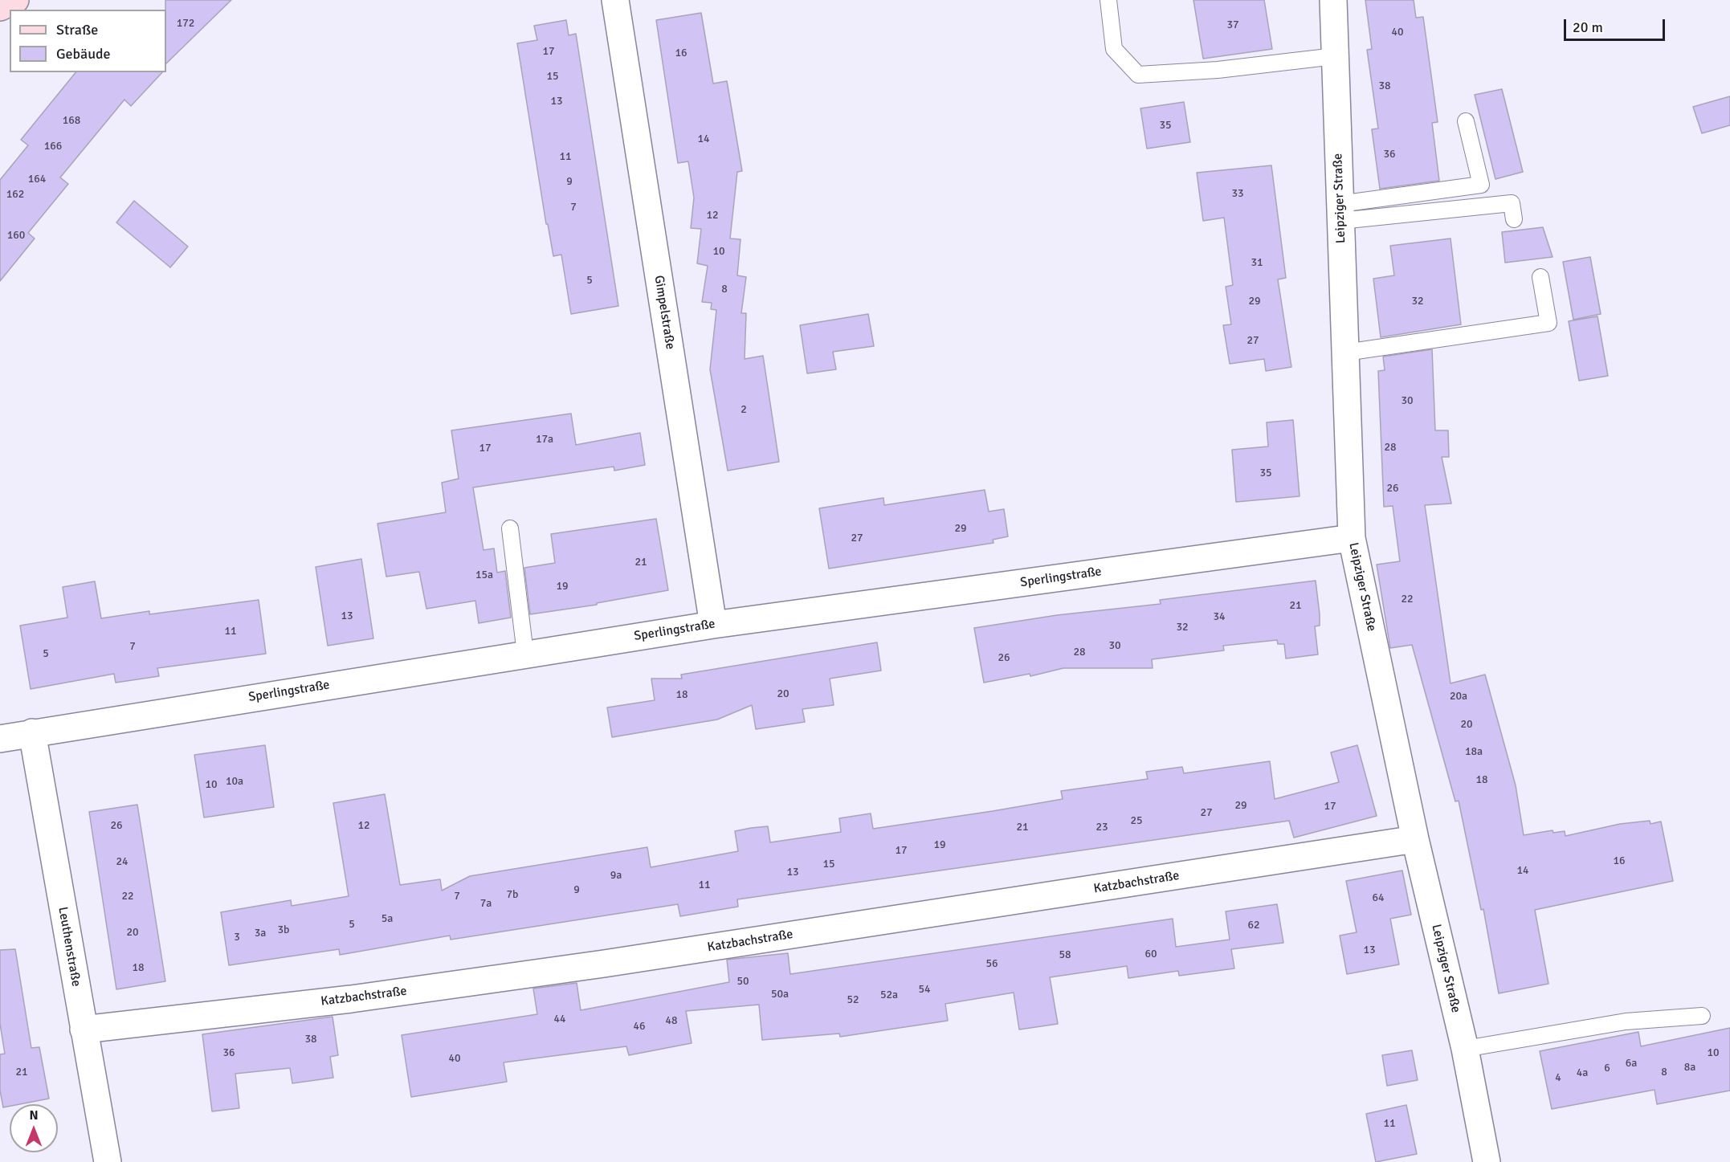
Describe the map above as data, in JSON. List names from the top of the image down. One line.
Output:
{"streets":{"street":["Leipziger Straße","Gimpelstraße","Sperlingstraße","Katzbachstraße","Leuthenstraße"]},"crossings":[["Leipziger Straße","Sperlingstraße"],["Leipziger Straße","Katzbachstraße"],["Gimpelstraße","Sperlingstraße"],["Sperlingstraße","Leuthenstraße"],["Katzbachstraße","Leuthenstraße"]],"house_numbers":["172","37","40","17","16","15","38","13","168","35","14","166","36","11","164","9","33","162","7","12","160","10","31","5","8","29","32","27","30","2","17a","28","17","35","26","29","27","21","15a","19","22","21","13","34","32","11","30","7","28","5","26","20","18","20a","20","18a","18","10a","10","29","17","27","25","26","12","21","23","19","17","16","24","15","14","13","9a","11","9","7b","22","7","64","7a","5a","5","62","3b","20","3a","3","13","60","58","56","18","50","54","50a","52a","52","44","48","46","38","36","10","40","6a","8a","6","21","8","4a","4","11"],"legend":["Straße","Gebäude"],"scale_bar":"20 m","north":"top"}
